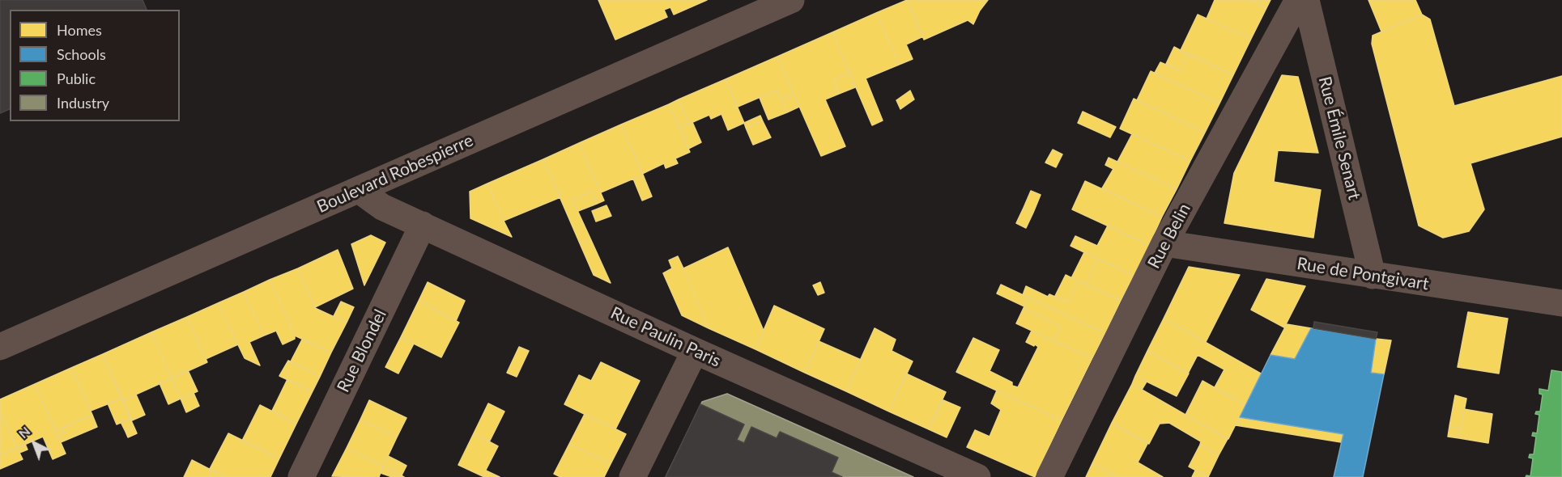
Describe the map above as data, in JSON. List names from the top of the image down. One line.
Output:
{"streets":{"street":["Rue Émile Senart","Boulevard Robespierre","Rue Belin","Rue de Pontgivart","Rue Paulin Paris","Rue Blondel"]},"crossings":[["Rue Émile Senart","Rue de Pontgivart"],["Boulevard Robespierre","Rue Paulin Paris"],["Rue Belin","Rue de Pontgivart"],["Rue Paulin Paris","Rue Blondel"]],"legend":["Homes","Schools","Public","Industry"],"north":"top left"}
